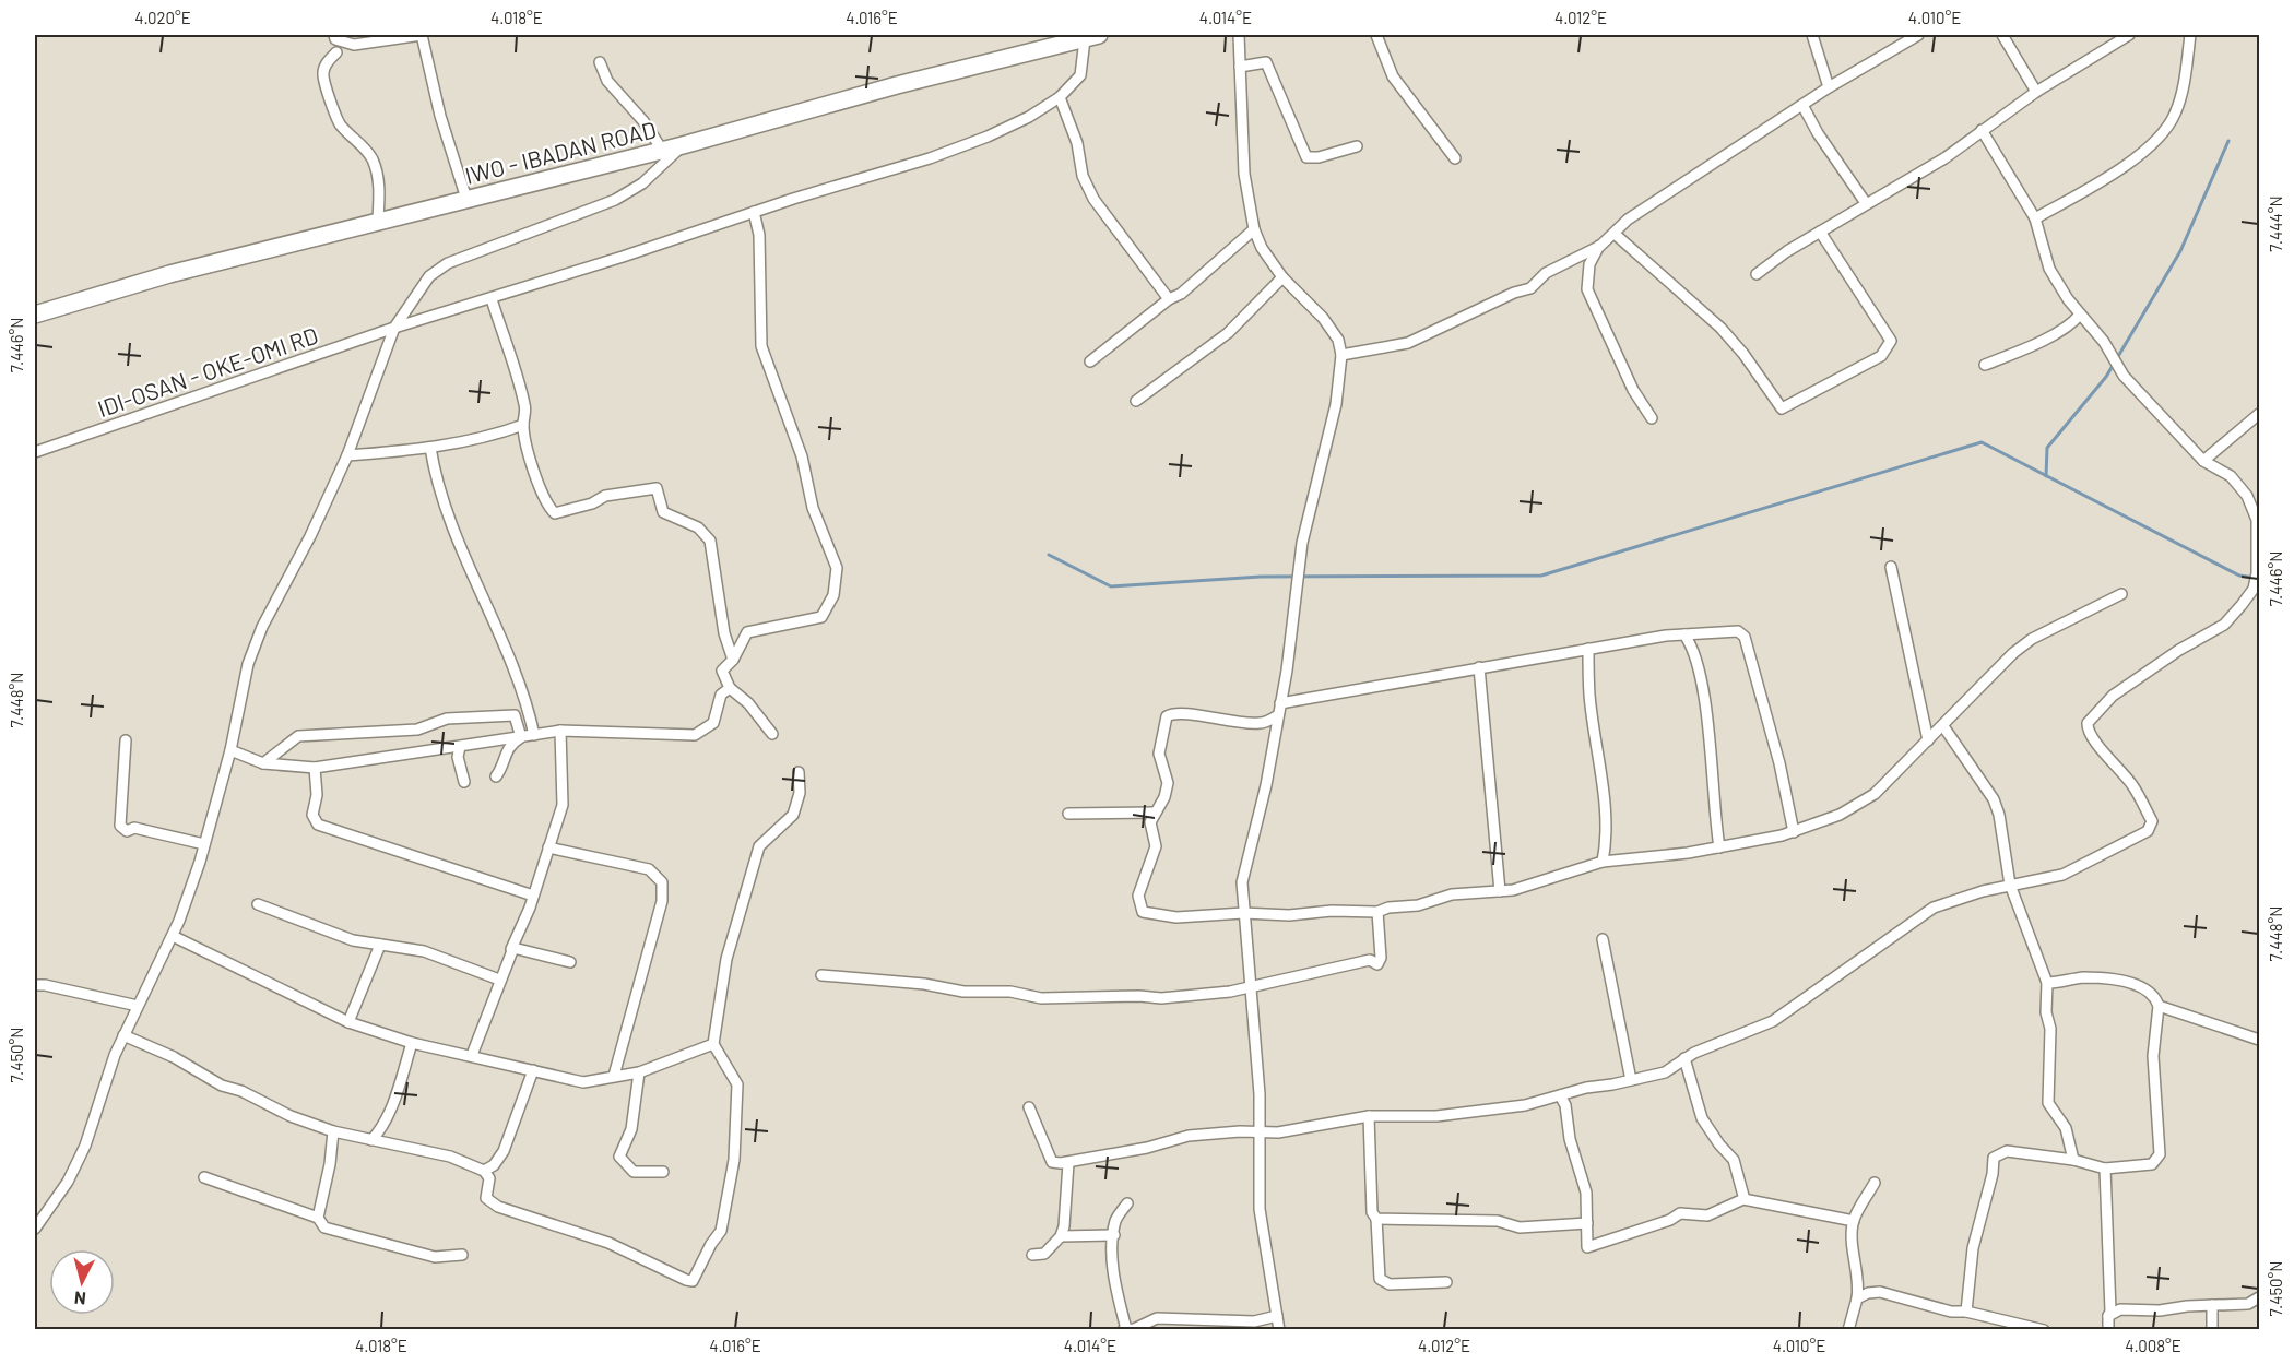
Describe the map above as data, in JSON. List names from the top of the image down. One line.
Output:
{"streets":{"main road":["IWO - IBADAN ROAD"],"street":["IDI-OSAN - OKE-OMI RD"]},"crossings":[["IWO - IBADAN ROAD","IDI-OSAN - OKE-OMI RD"]],"north":"bottom","coordinates":["4.020°E","4.018°E","4.016°E","4.014°E","4.012°E","4.010°E","7.444°N","7.446°N","7.448°N","7.450°N","4.008°E"]}
